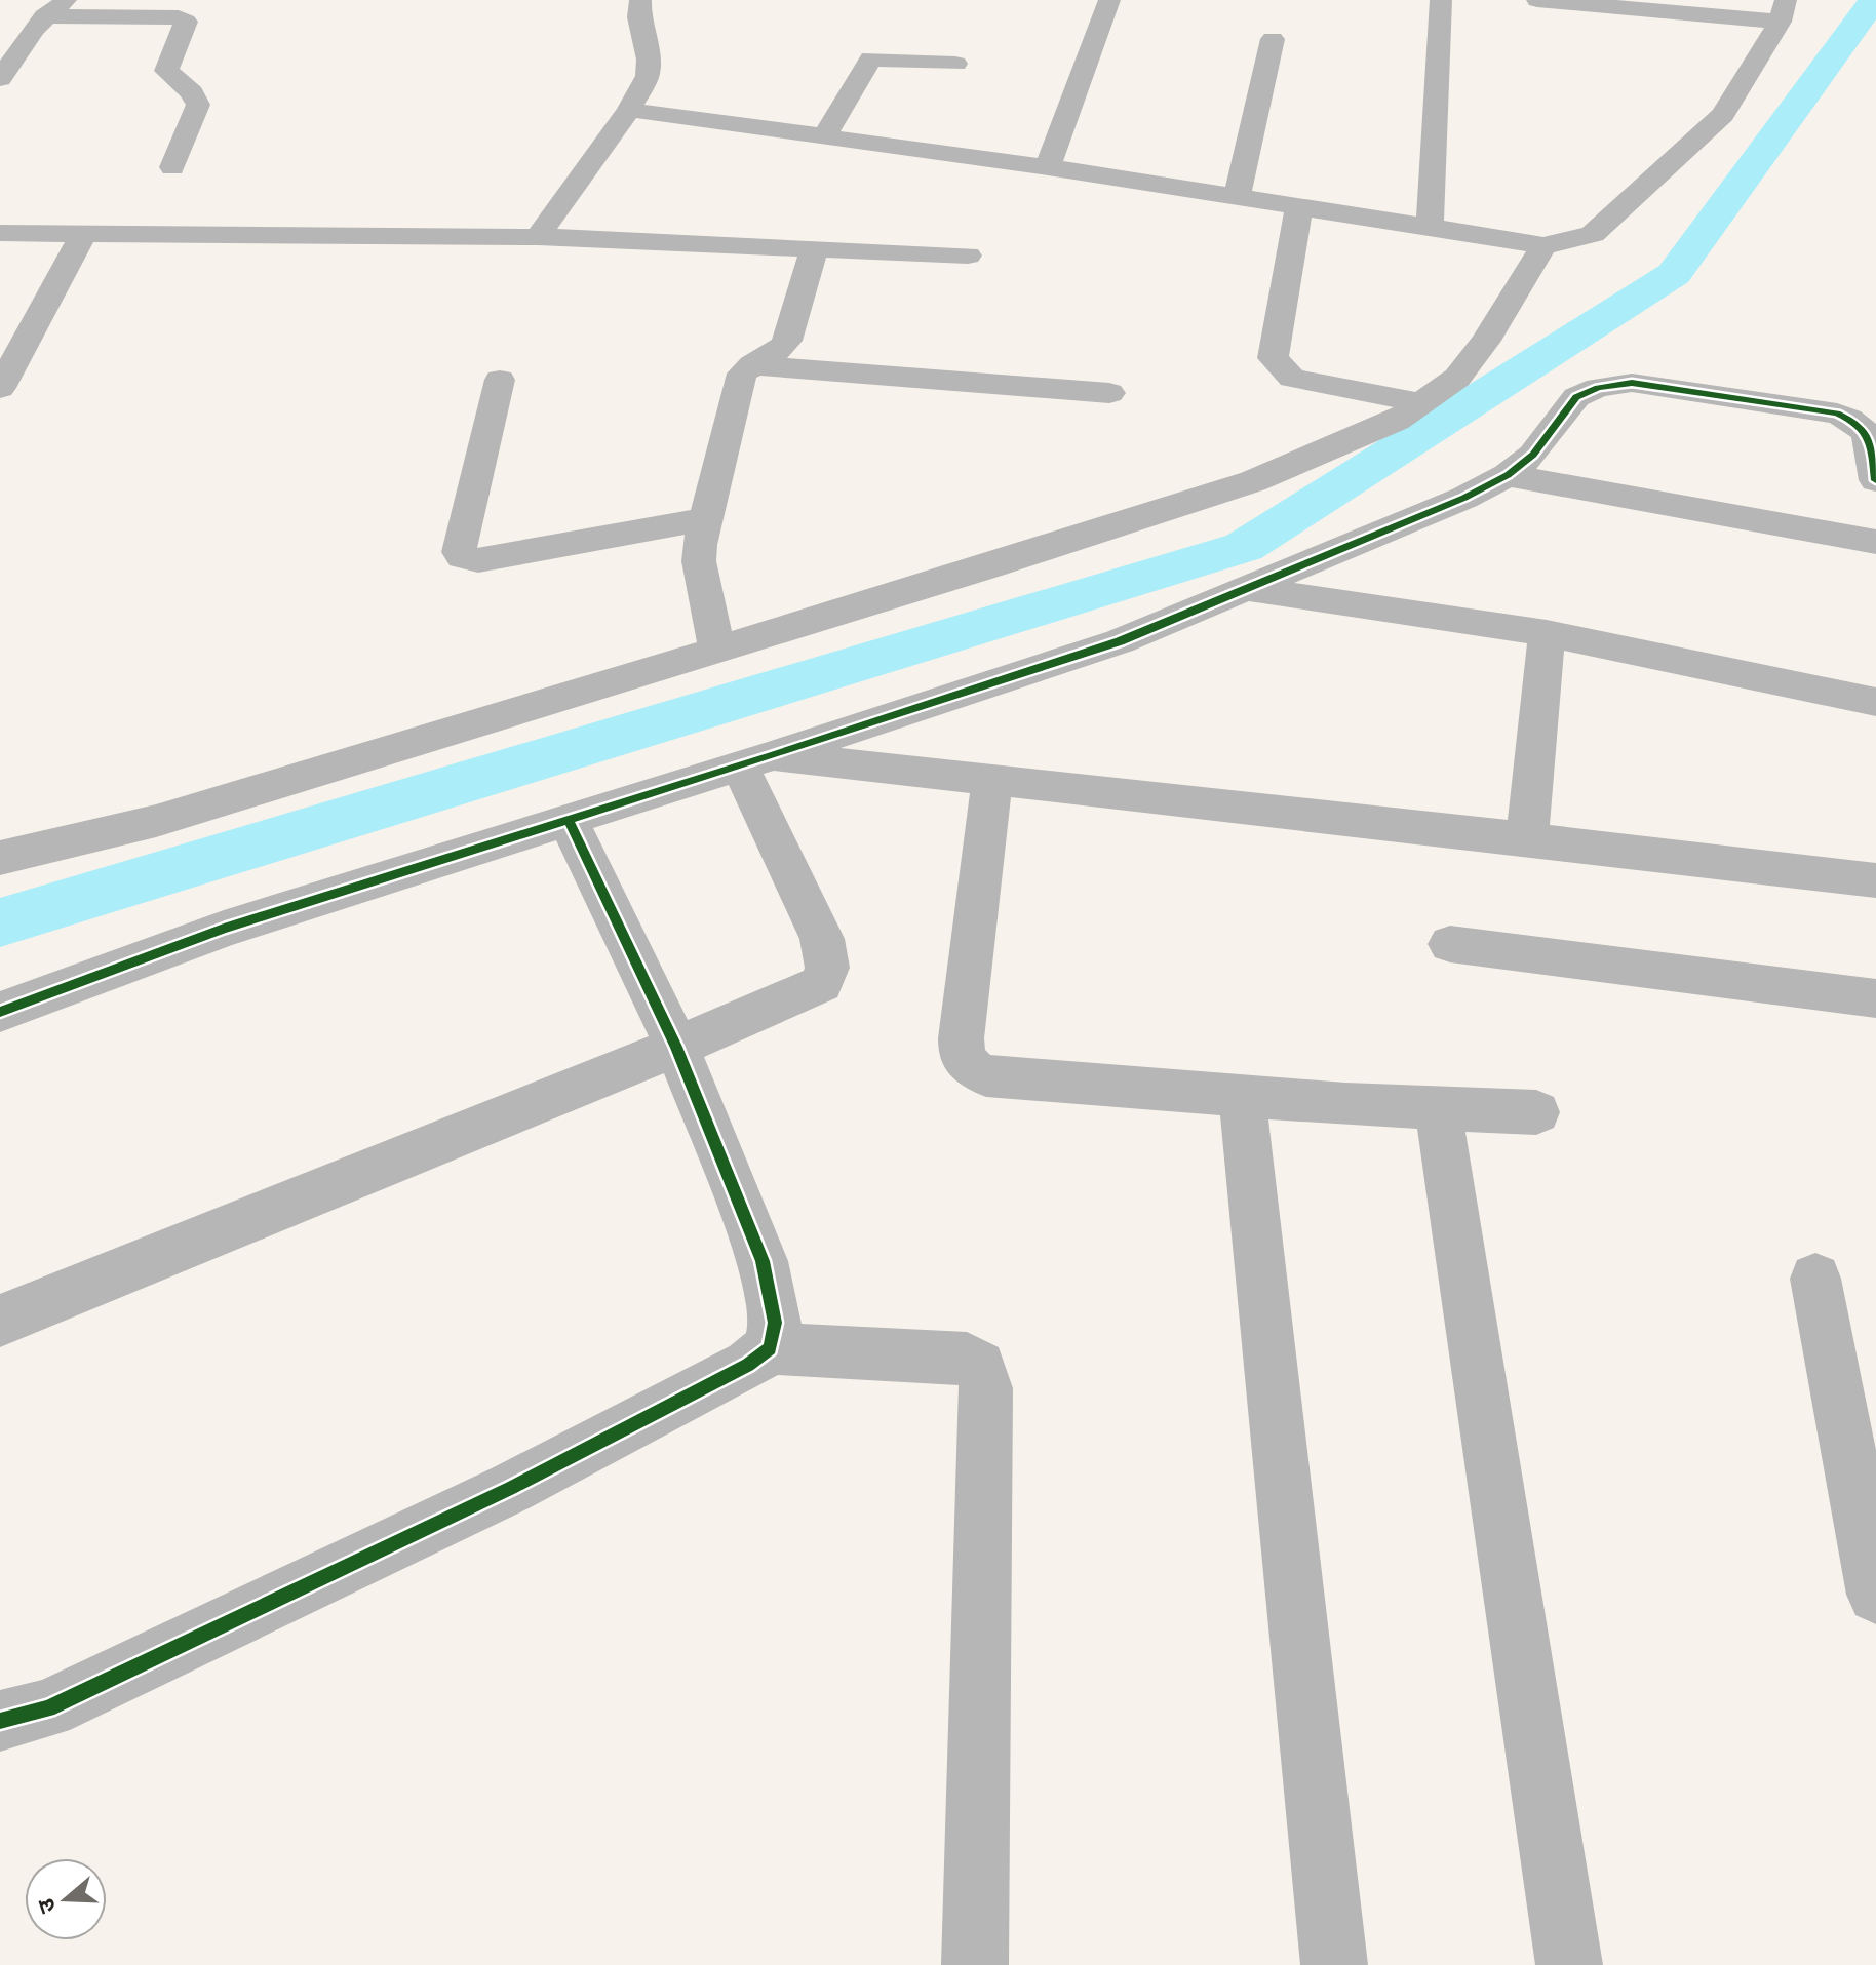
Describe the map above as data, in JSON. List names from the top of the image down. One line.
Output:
{"north":"left"}
